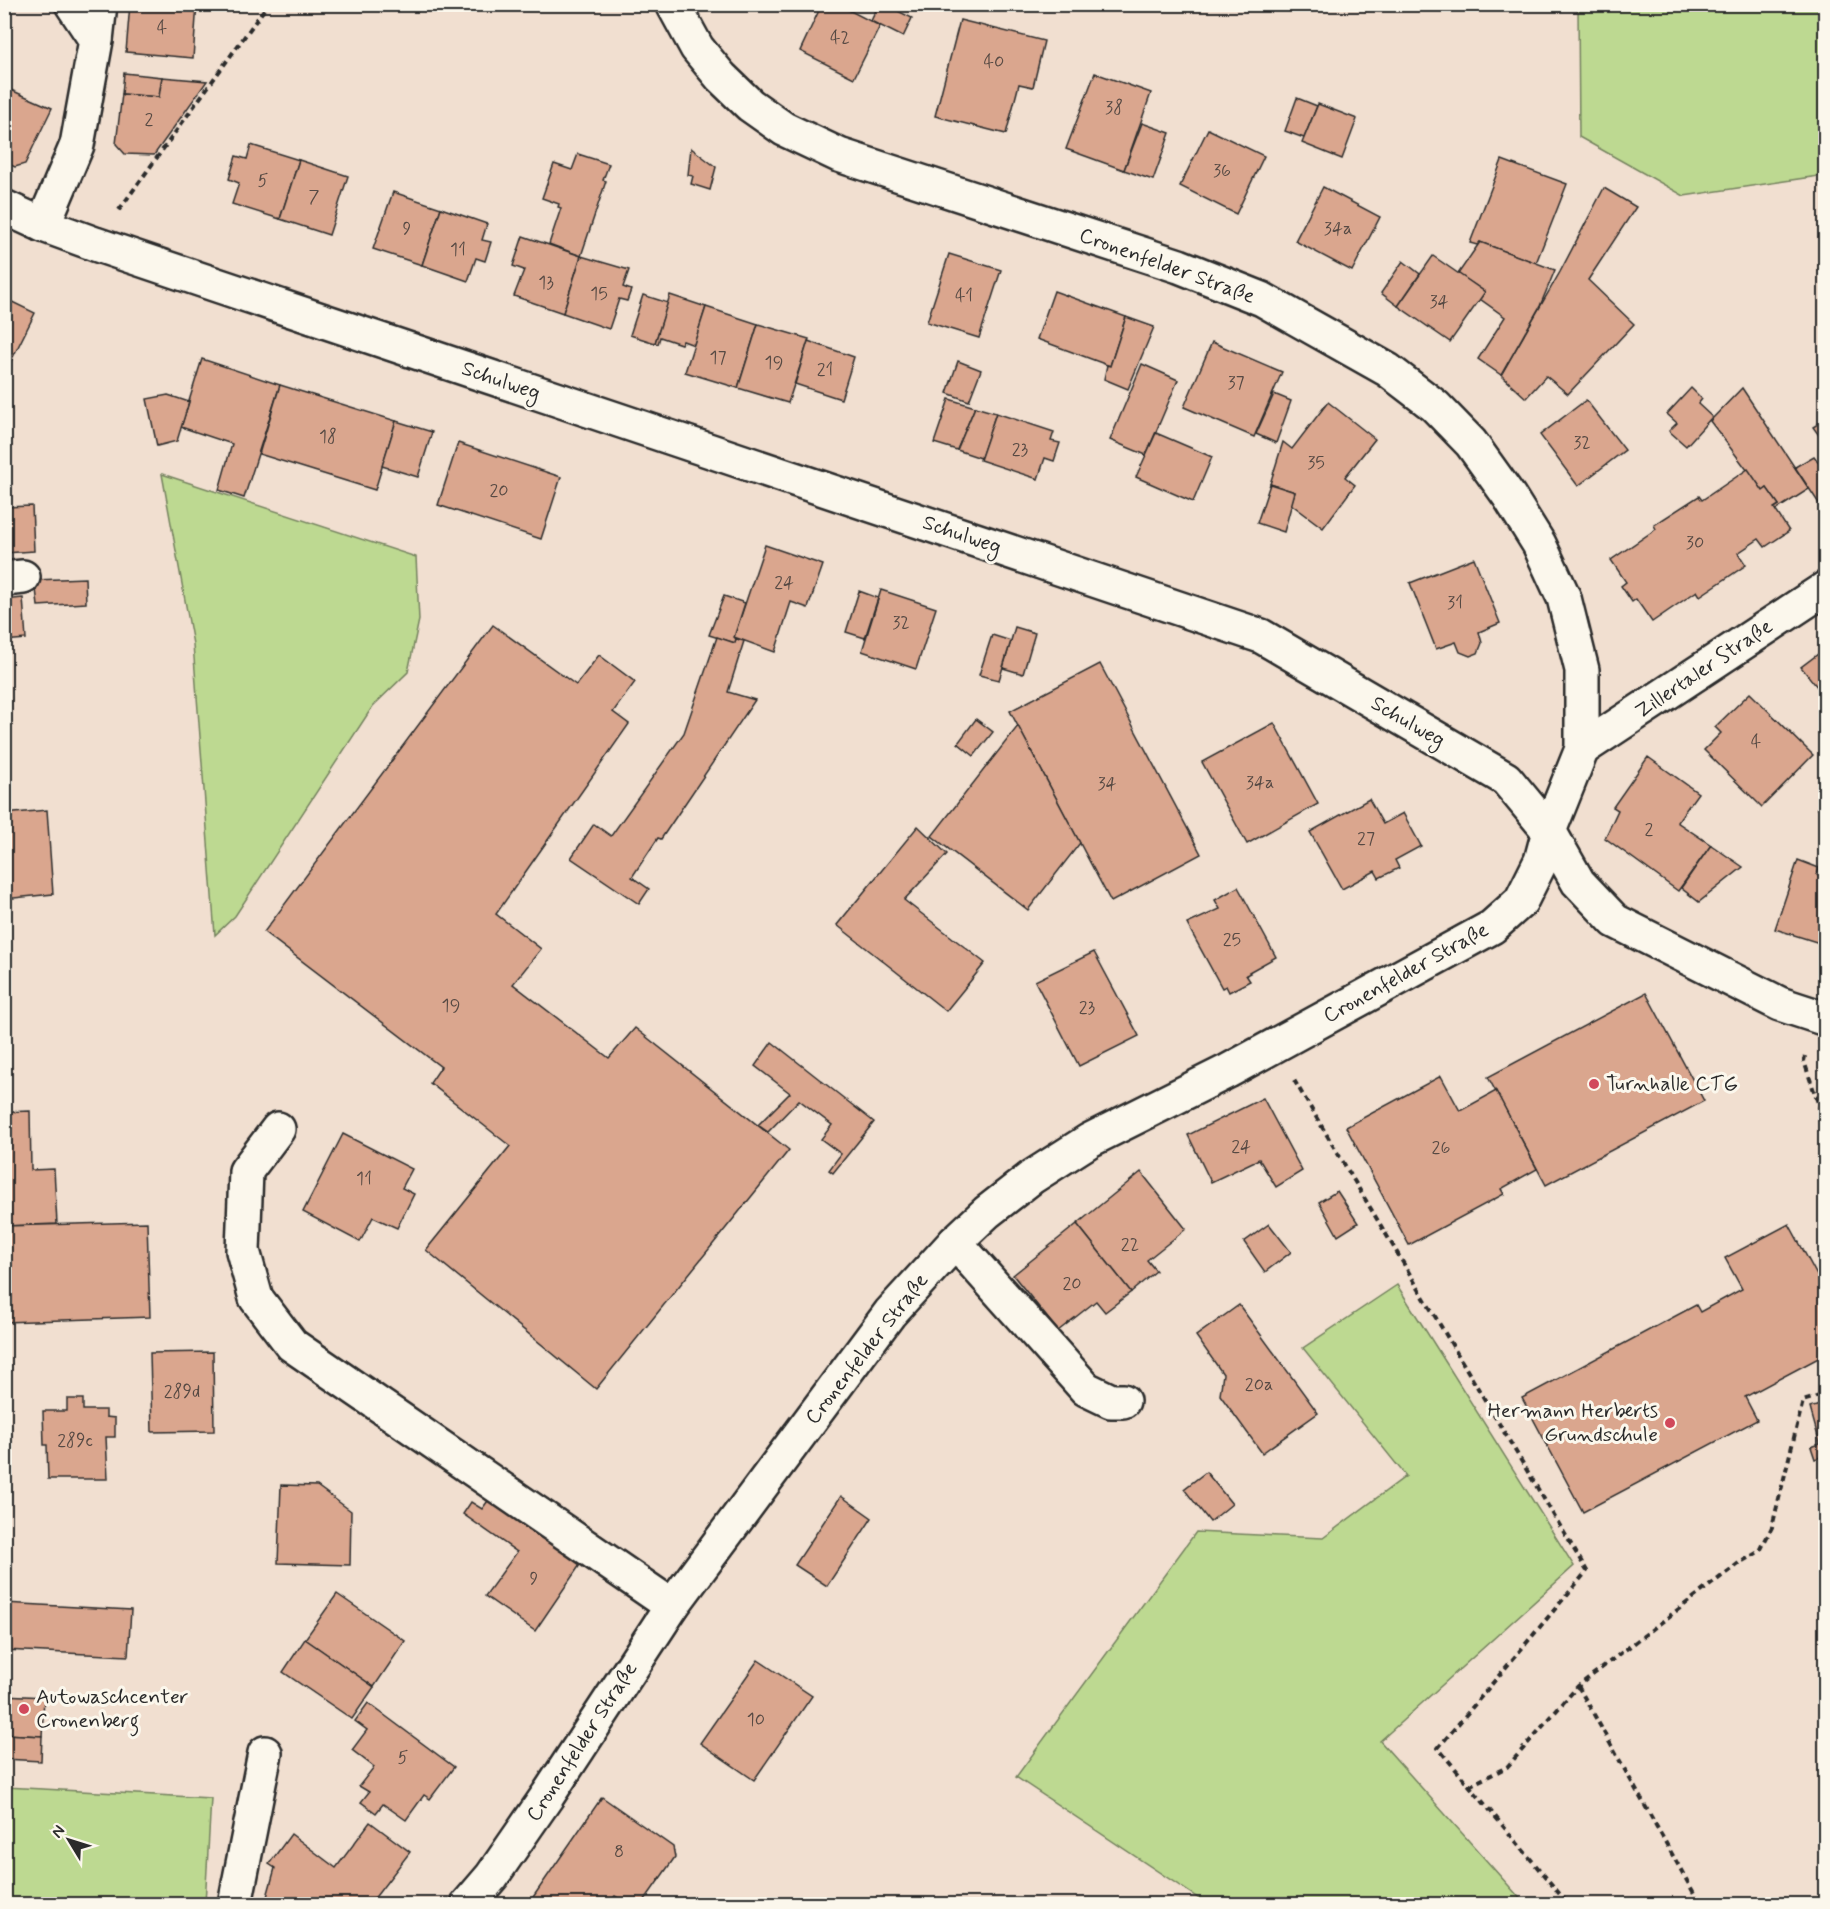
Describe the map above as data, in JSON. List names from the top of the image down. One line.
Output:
{"streets":{"street":["Cronenfelder Straße","Schulweg","Zillertaler Straße"]},"crossings":[["Cronenfelder Straße","Schulweg"],["Cronenfelder Straße","Zillertaler Straße"]],"places":["Turnhalle CTG","Hermann Herberts Grundschule","Autowaschcenter Cronenberg"],"house_numbers":["4","42","40","38","2","36","5","7","9","34a","11","13","15","41","34","17","19","21","37","18","32","23","35","20","30","24","31","32","4","34a","34","2","27","25","19","23","24","26","11","22","20","20a","289d","289c","9","10","5","8"],"north":"top left"}
